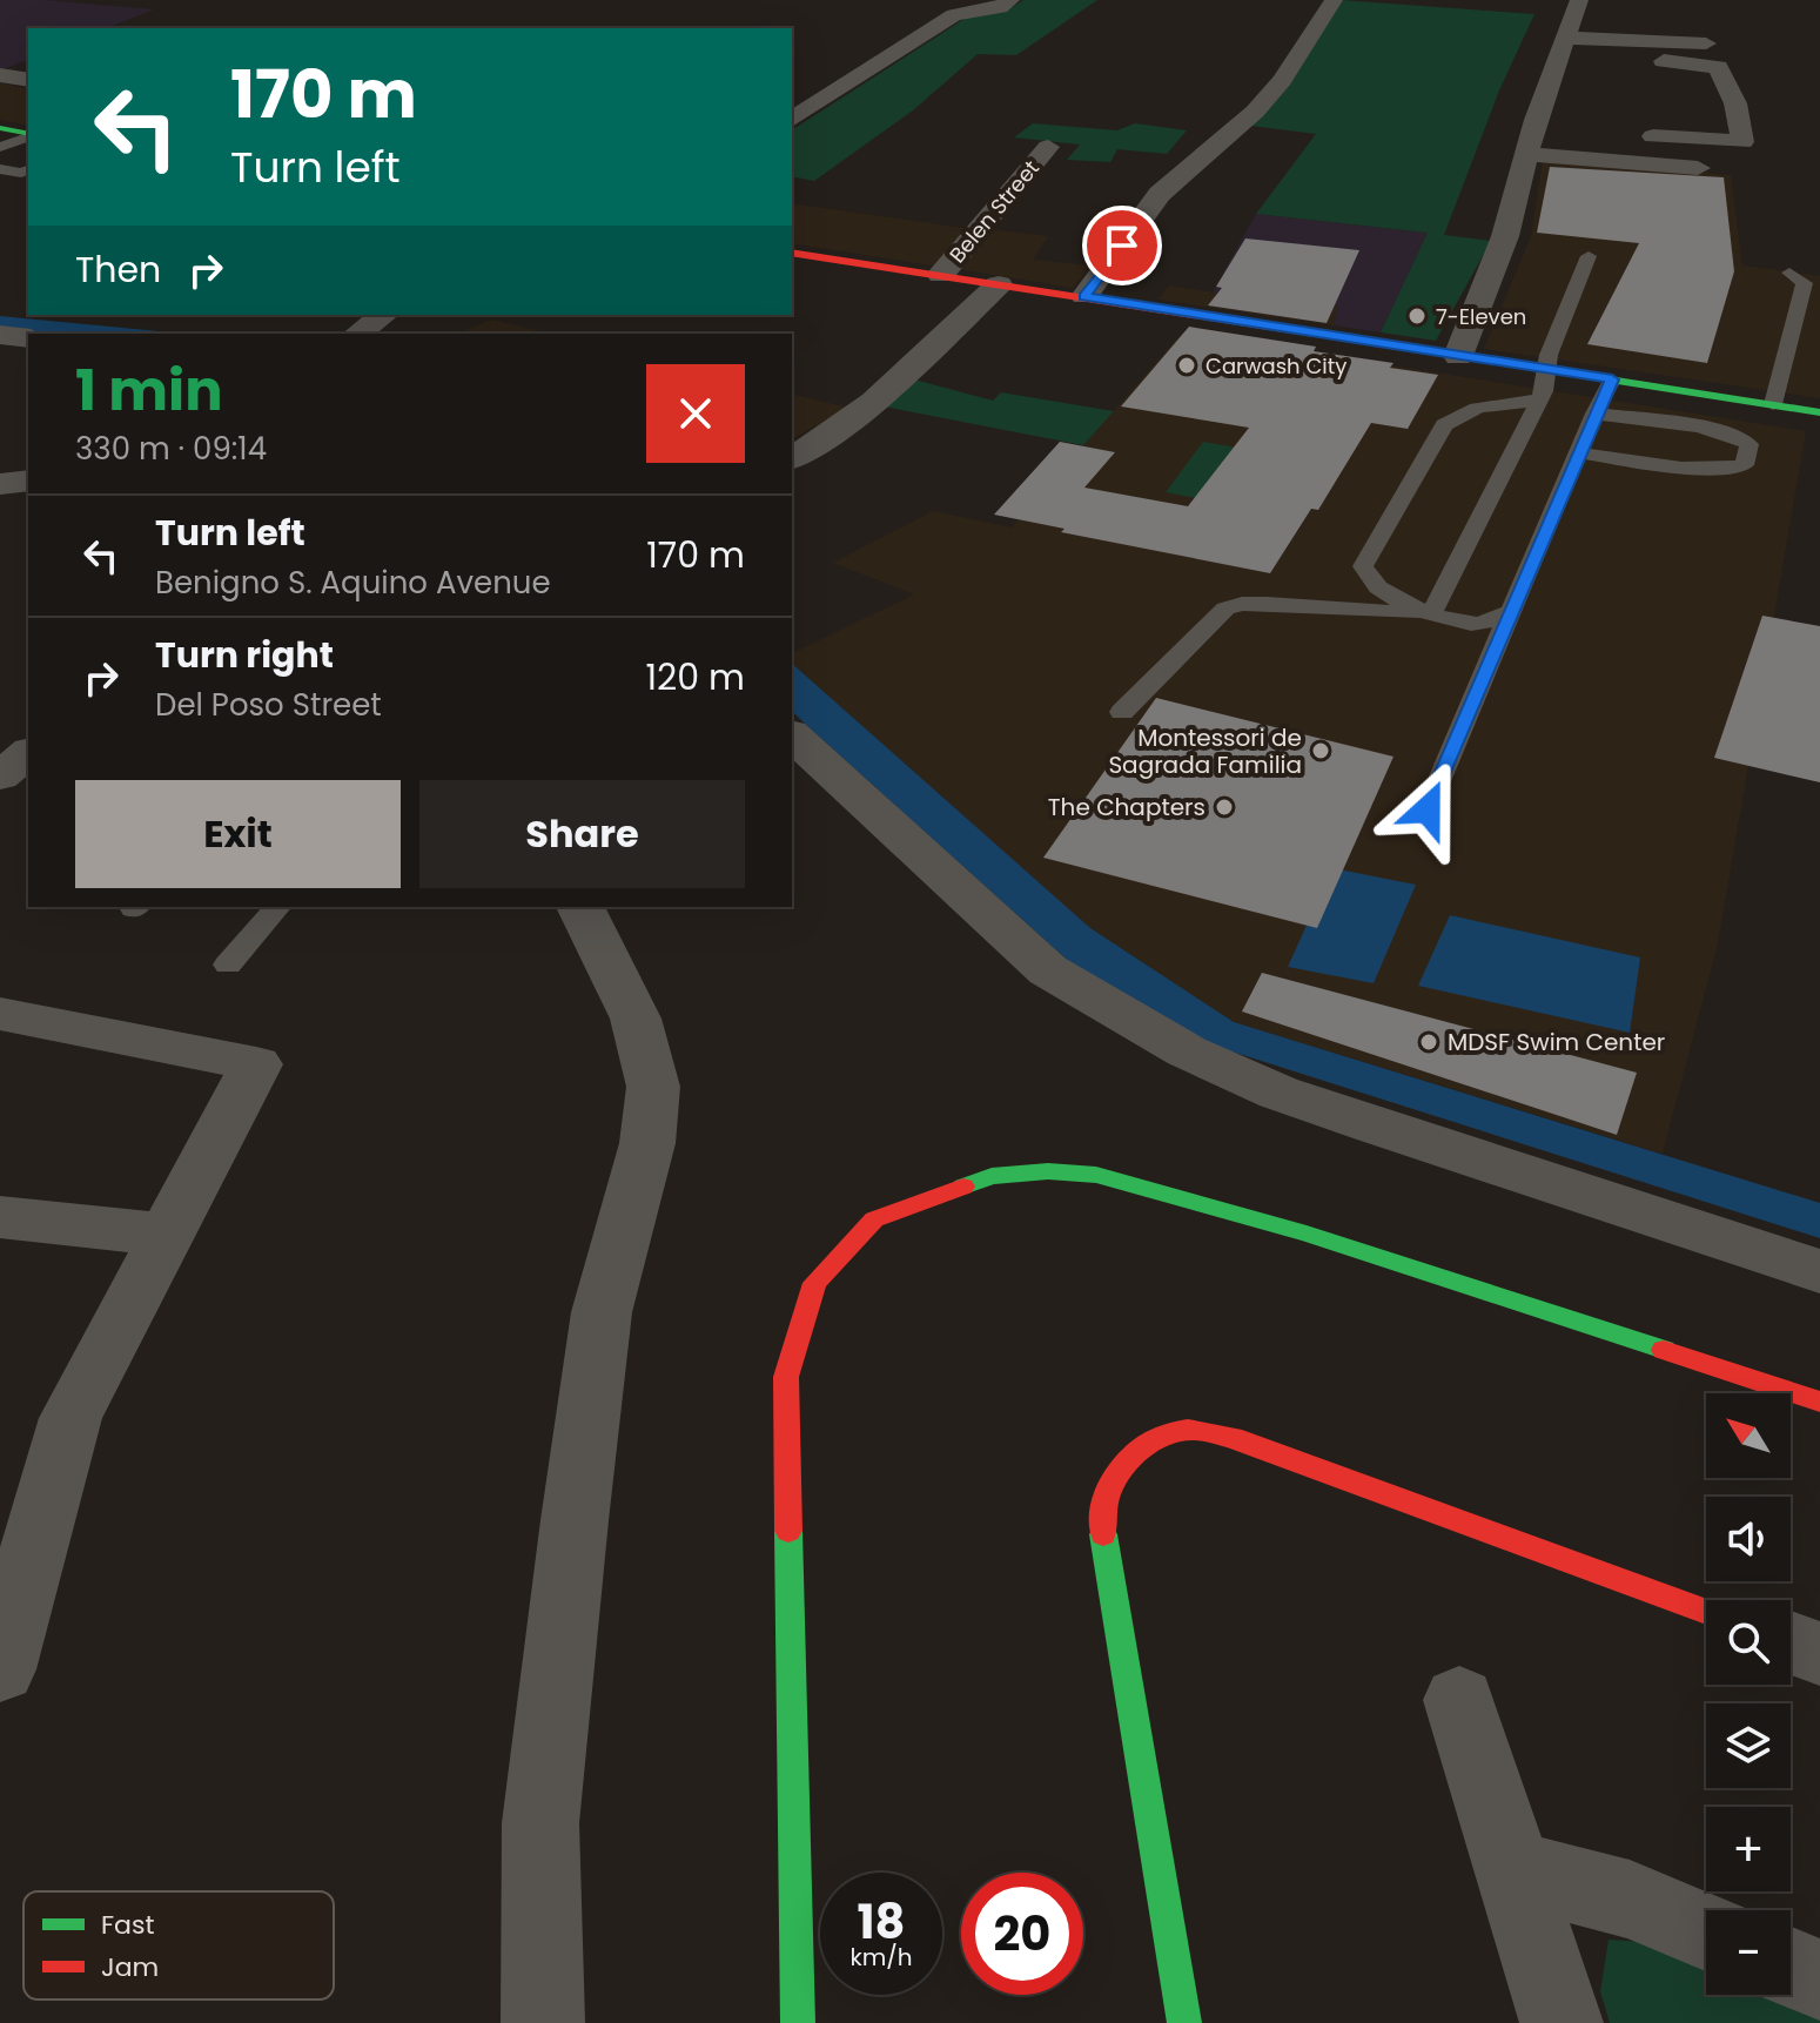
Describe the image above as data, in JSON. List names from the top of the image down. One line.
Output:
{"streets":{"street":["Belen Street"]},"places":["7-Eleven","Carwash City","Montessori de Sagrada Familia","The Chapters","MDSF Swim Center"],"legend":["Fast","Jam"],"north":"top left","page":{"turn":["170 m","Turn left"],"then":"Then","heading":["1 min","330 m · 09:14"],"list":[{"name":"Turn left","note":"Benigno S. Aquino Avenue","value":"170 m"},{"name":"Turn right","note":"Del Poso Street","value":"120 m"}],"buttons":["Exit","Share"],"map_buttons":["+","−"],"speed":"18 km/h","limit":"20"}}
